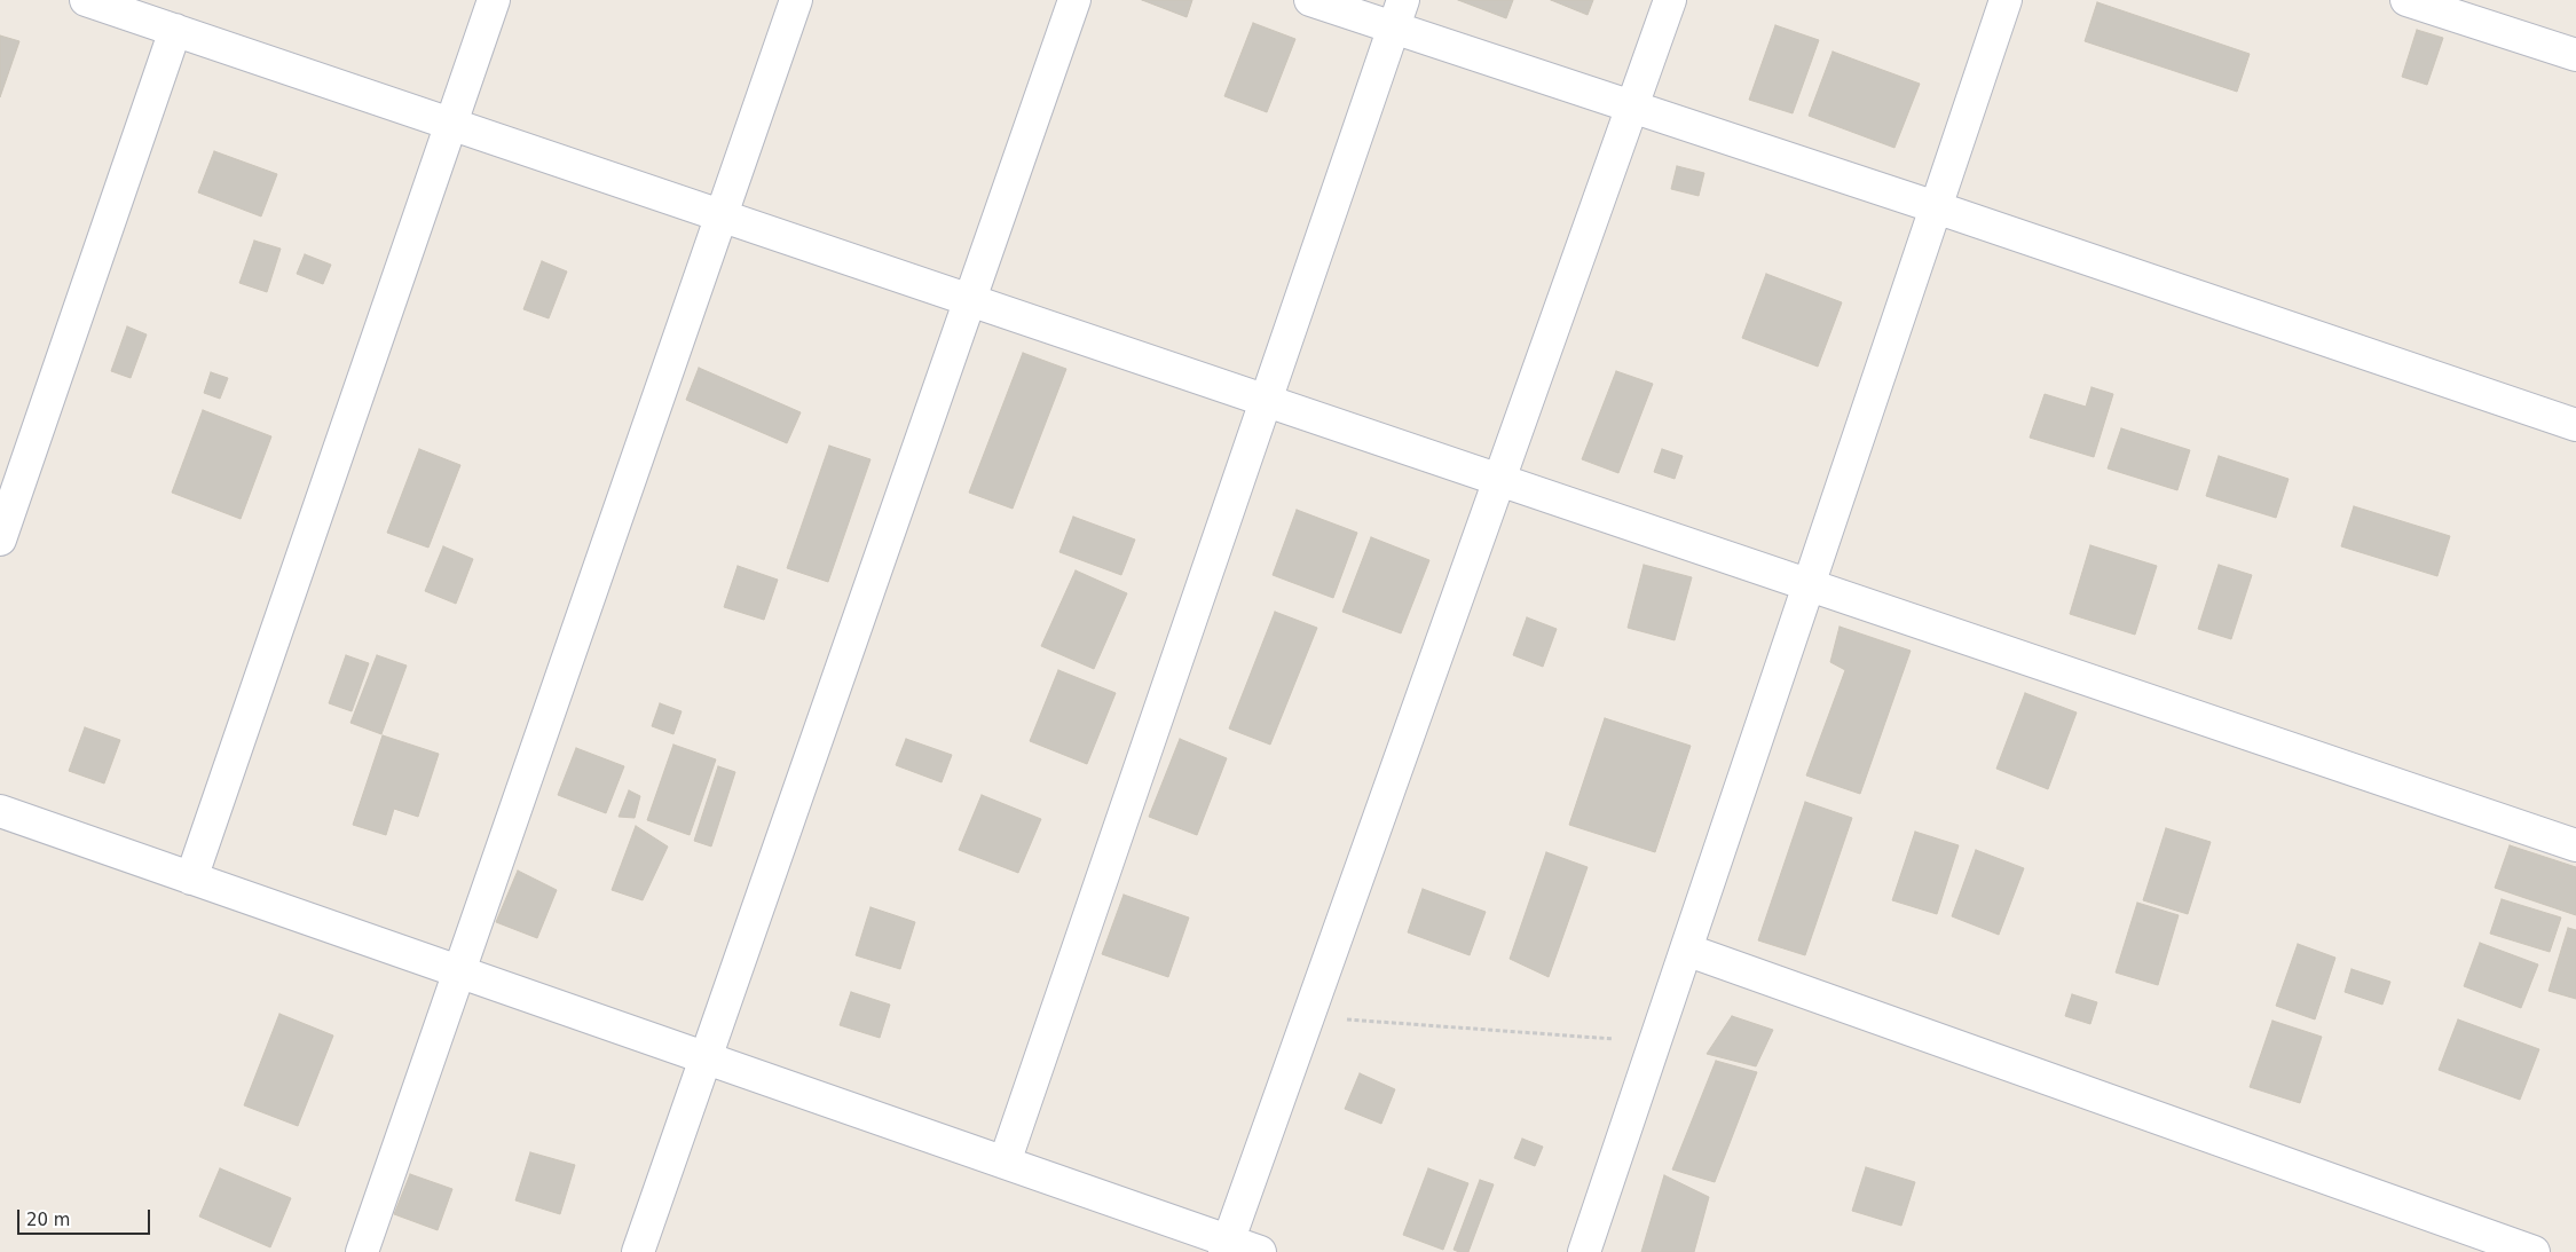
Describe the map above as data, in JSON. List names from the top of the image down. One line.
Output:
{"scale_bar":"20 m"}
